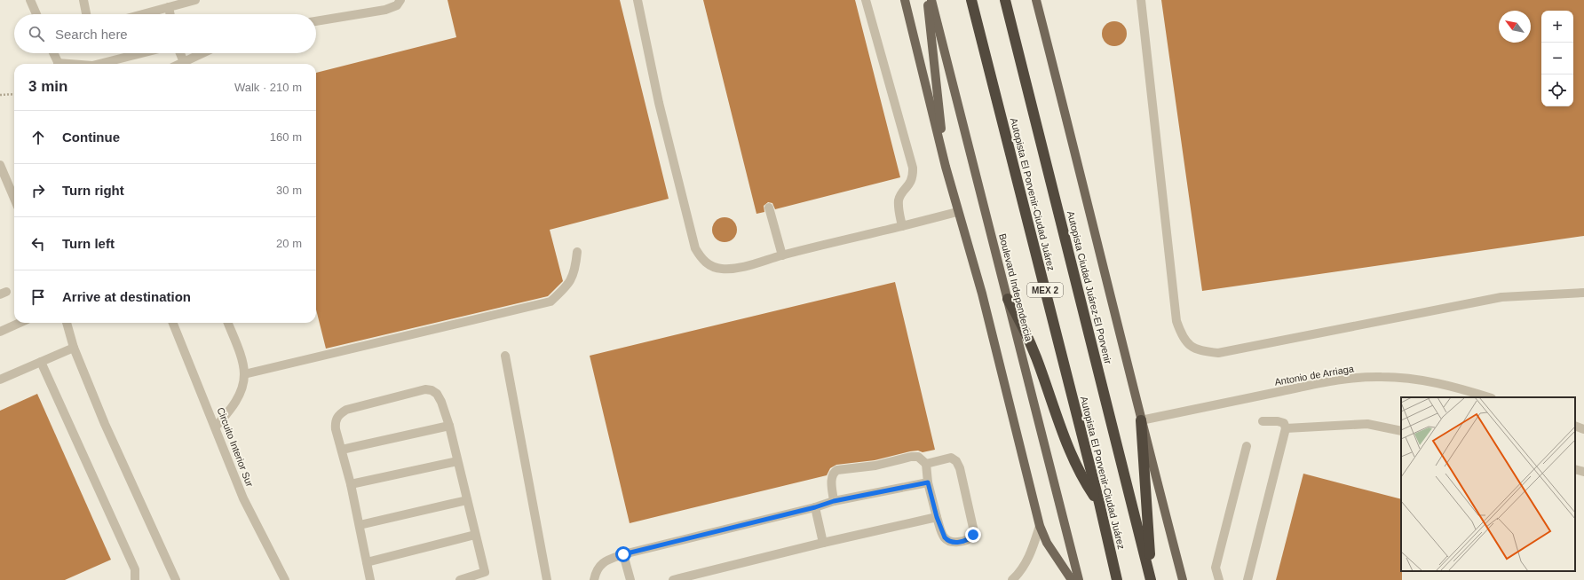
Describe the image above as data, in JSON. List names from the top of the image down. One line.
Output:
{"streets":{"highway":["Autopista El Porvenir-Ciudad Juárez","Autopista Ciudad Juárez-El Porvenir","MEX 2"],"main road":["Boulevard Independencia"],"street":["Antonio de Arriaga","Circuito Interior Sur"]},"north":"top left","page":{"map_buttons":["+","−"],"search":"Search here","heading":["3 min","Walk · 210 m"],"list":[["Continue","160 m"],["Turn right","30 m"],["Turn left","20 m"],"Arrive at destination"]}}
